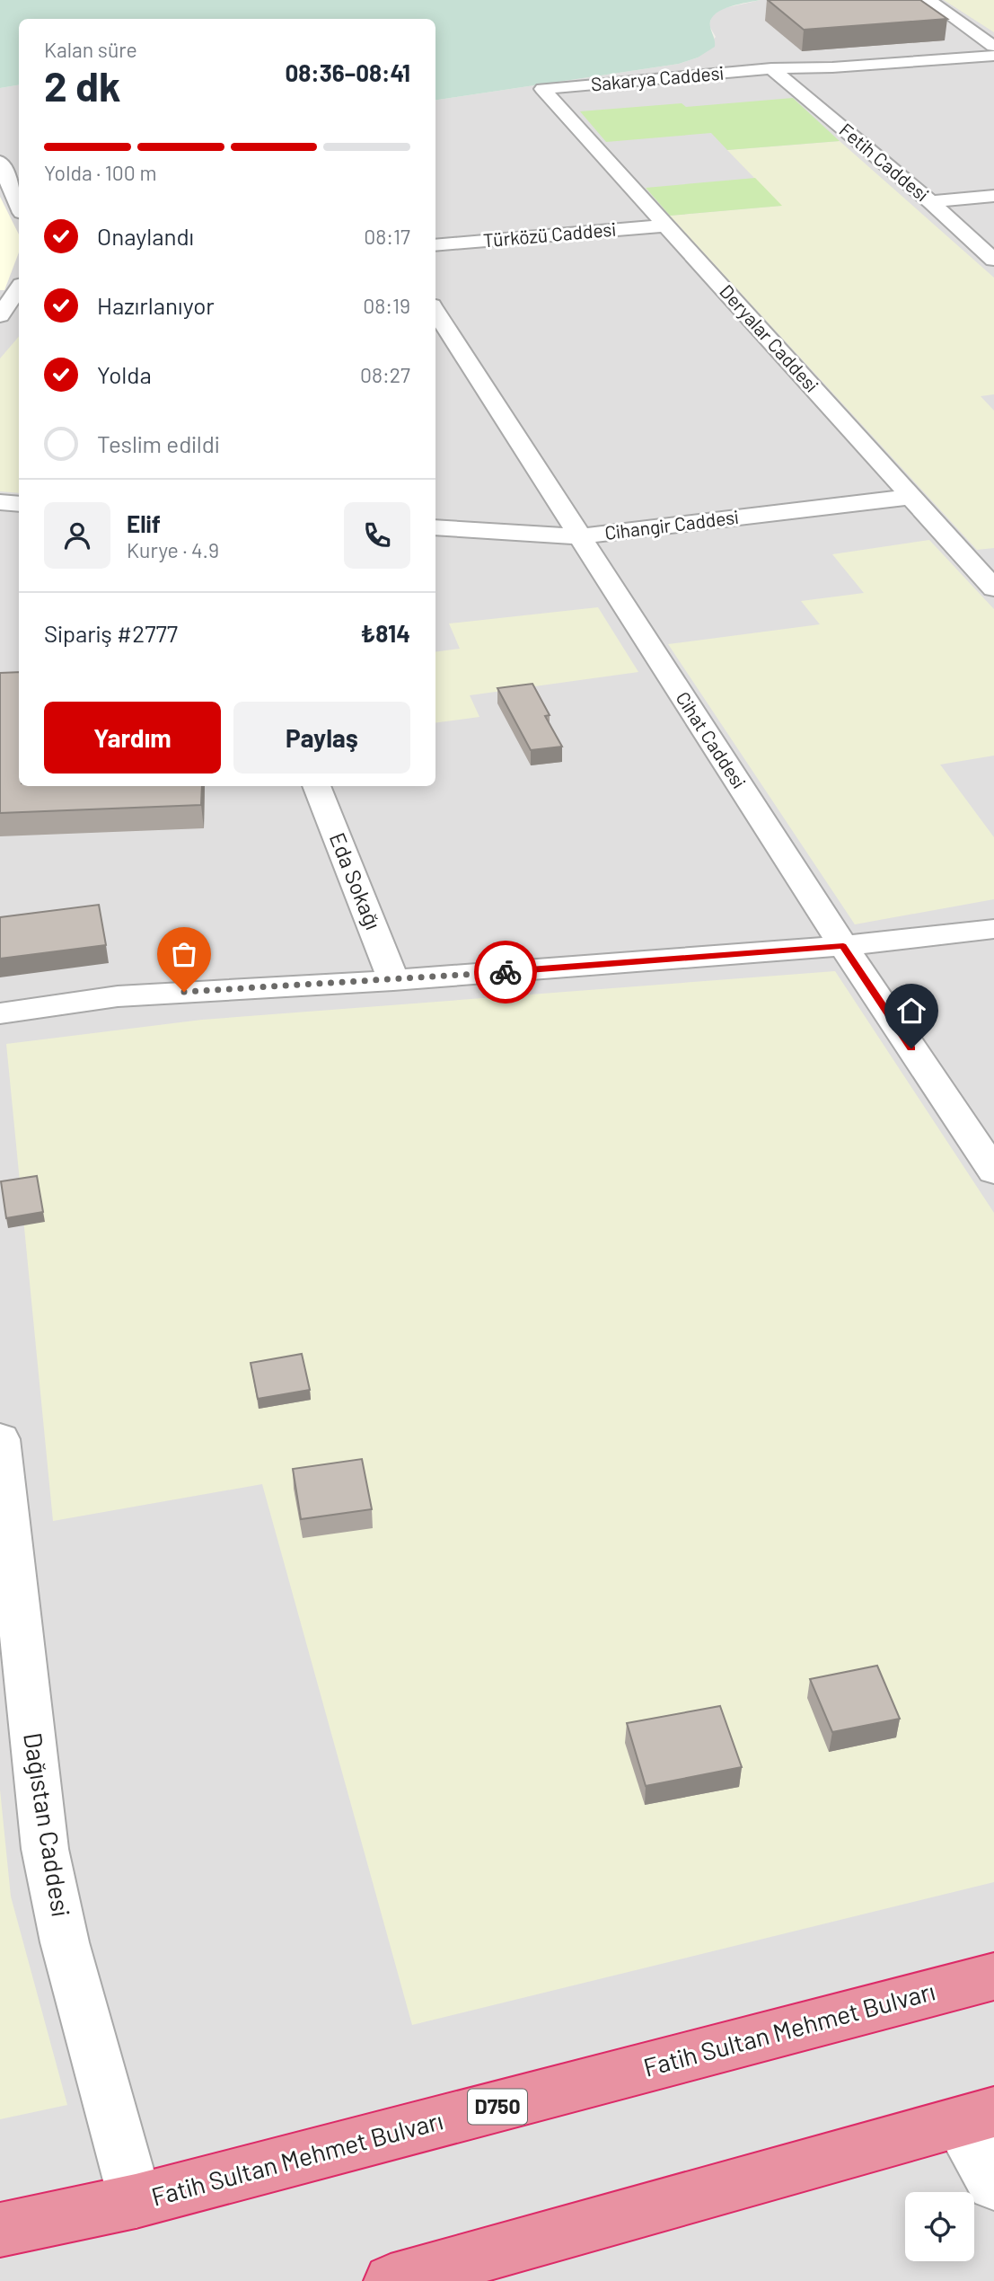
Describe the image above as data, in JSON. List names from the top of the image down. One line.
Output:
{"streets":{"highway":["Fatih Sultan Mehmet Bulvarı","D750"],"street":["Sakarya Caddesi","Fetih Caddesi","Türközü Caddesi","Deryalar Caddesi","Cihangir Caddesi","Cihat Caddesi","Eda Sokağı","Dağıstan Caddesi"]},"crossings":[["Sakarya Caddesi","Fetih Caddesi"],["Sakarya Caddesi","Deryalar Caddesi"],["Türközü Caddesi","Deryalar Caddesi"],["Deryalar Caddesi","Cihangir Caddesi"],["Cihangir Caddesi","Cihat Caddesi"],["Dağıstan Caddesi","Fatih Sultan Mehmet Bulvarı"]],"page":{"heading":["2 dk","Kalan süre","08:36–08:41"],"panel":["Elif","Kurye · 4.9","Sipariş #2777","₺814"],"bar":"Yolda · 100 m","list":[["Onaylandı","08:17"],["Hazırlanıyor","08:19"],["Yolda","08:27"],"Teslim edildi"],"buttons":["Yardım","Paylaş"]}}
